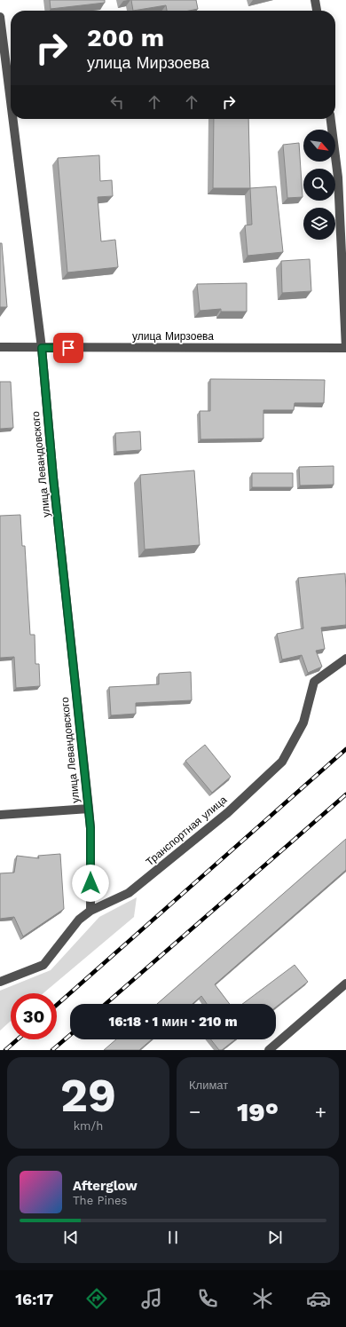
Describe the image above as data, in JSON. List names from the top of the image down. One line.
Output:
{"streets":{"street":["улица Мирзоева","улица Левандовского","Транспортная улица"]},"crossings":[["улица Мирзоева","улица Левандовского"],["улица Левандовского","Транспортная улица"]],"north":"bottom right","page":{"turn":["200 m","улица Мирзоева"],"limit":"30","trip":"16:18 · 1 мин · 210 m","tile":[["29","km/h"],"Климат"],"heat":["−","19°","+"],"song":["Afterglow","The Pines"],"tabs":"16:17"}}
